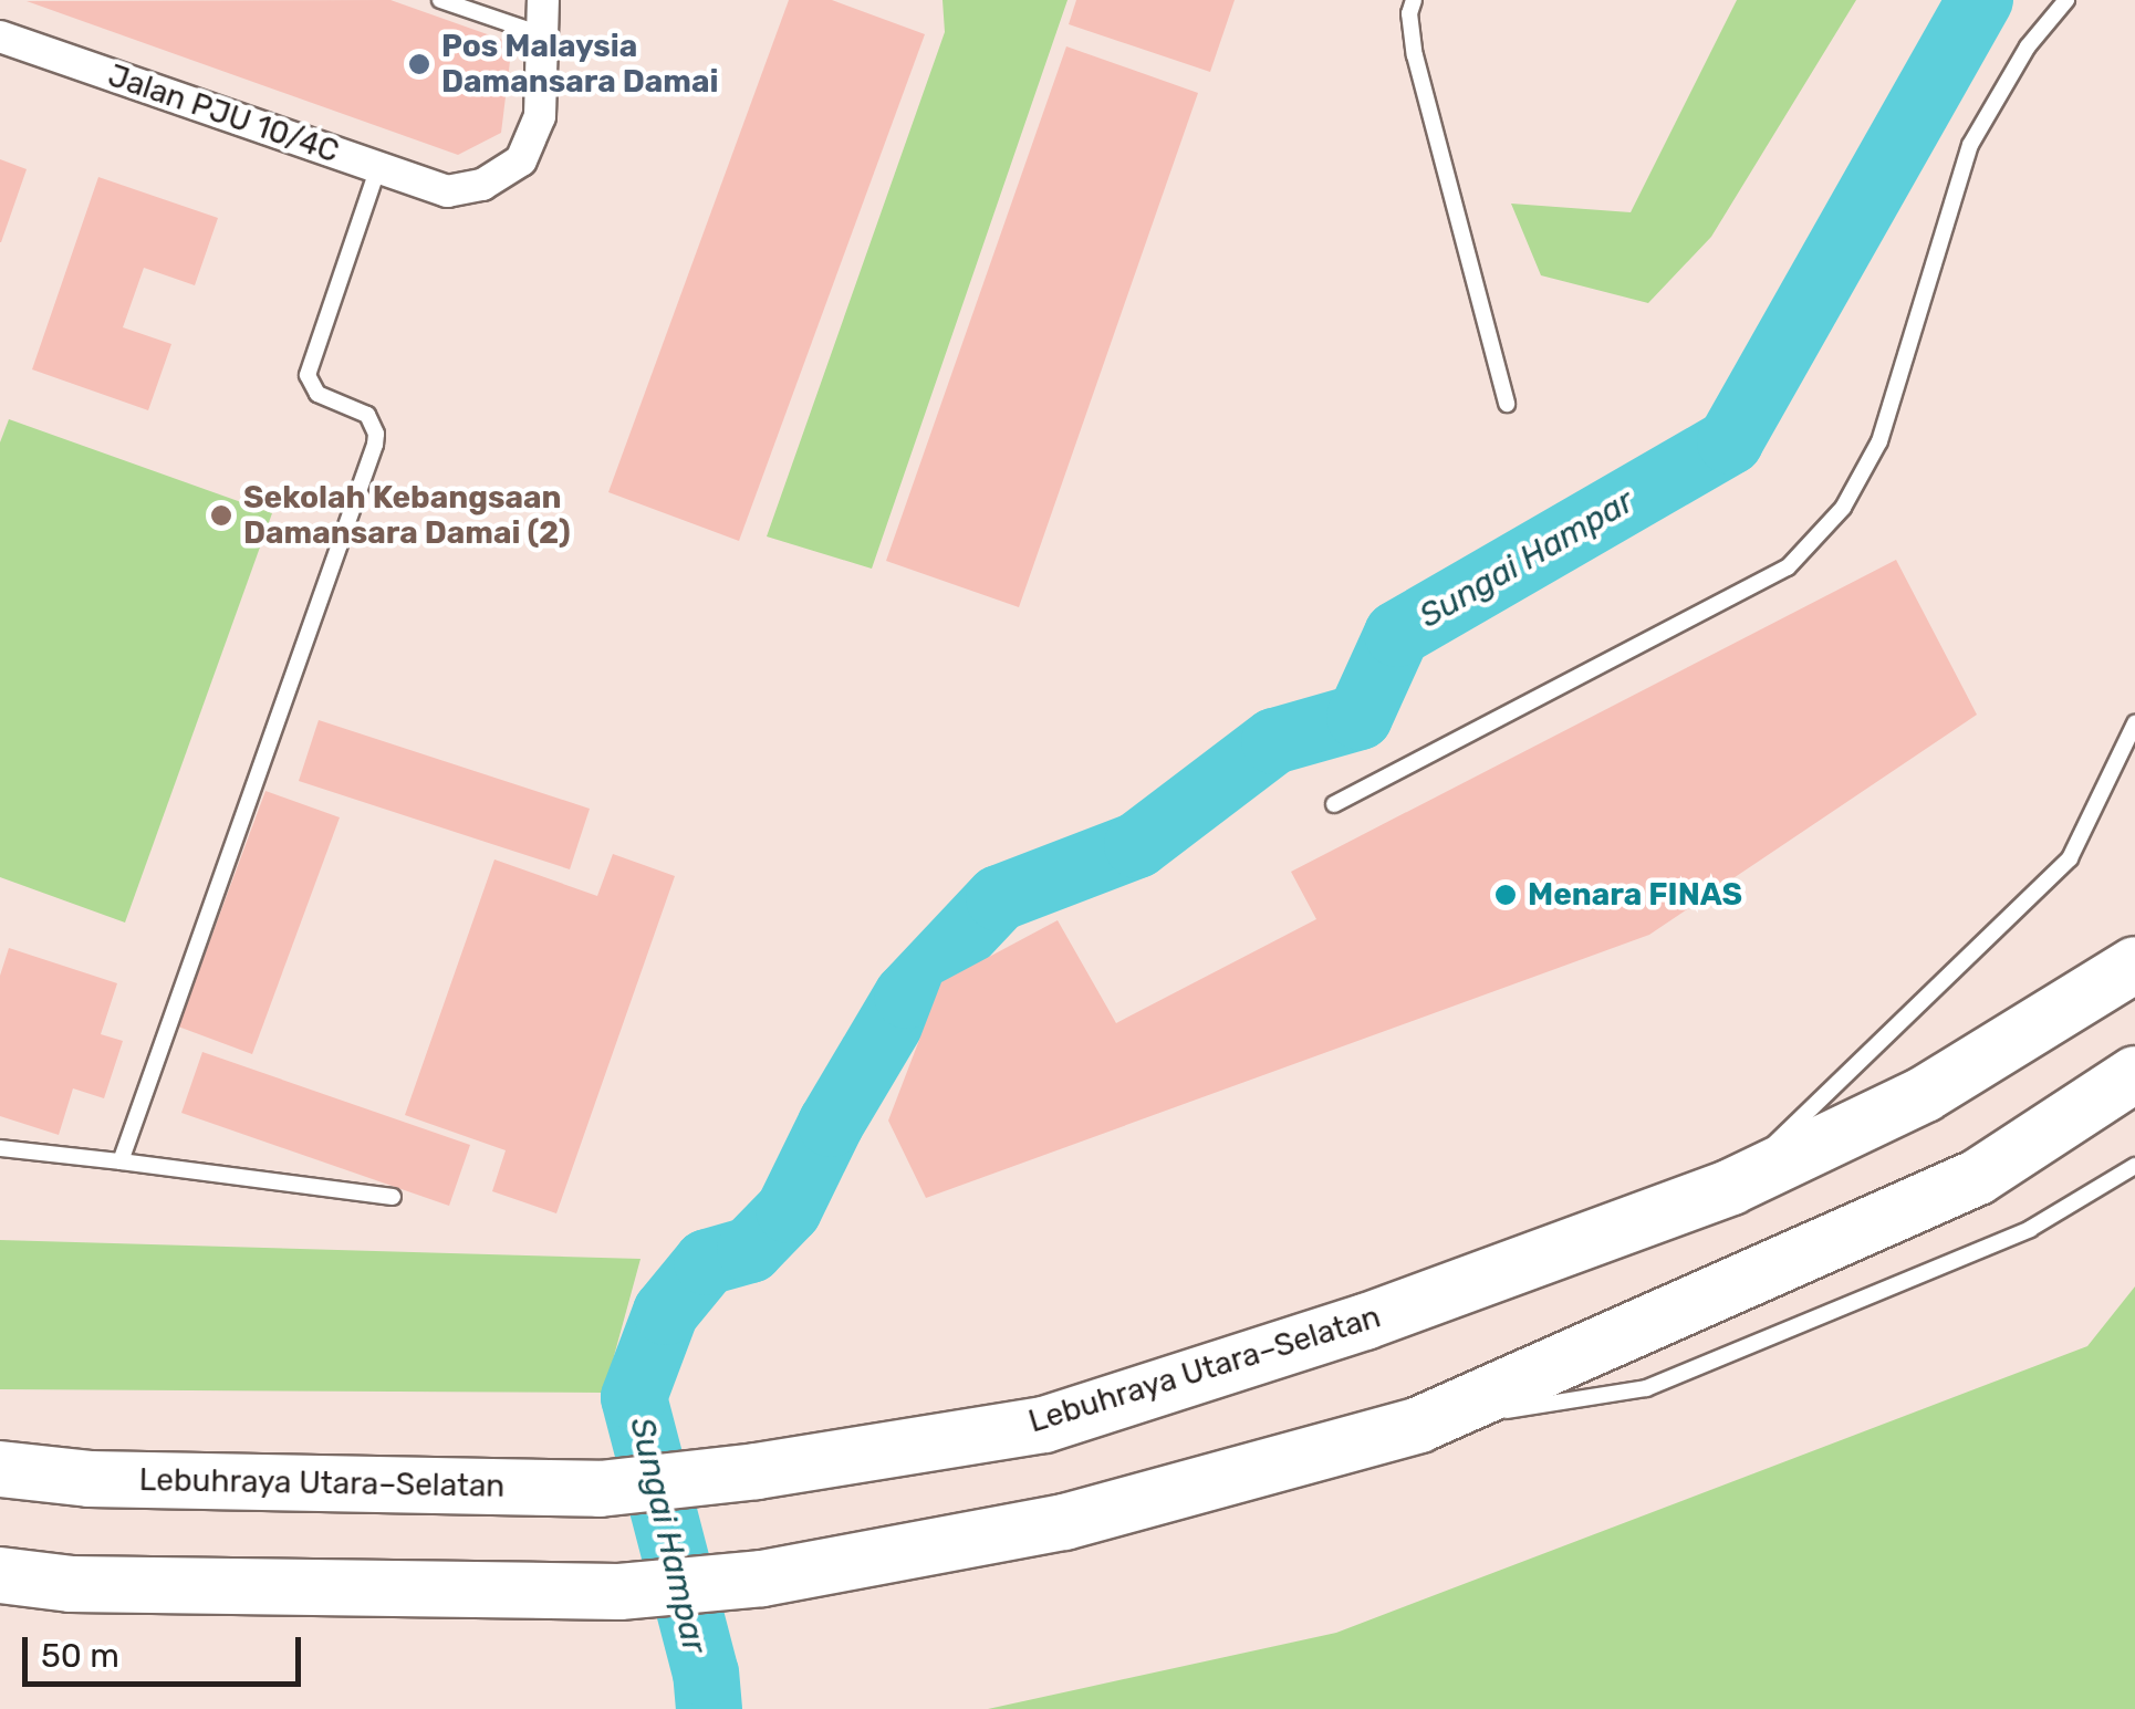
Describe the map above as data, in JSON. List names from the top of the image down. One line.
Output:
{"streets":{"highway":["Lebuhraya Utara–Selatan"],"street":["Jalan PJU 10/4C"]},"water":["Sungai Hampar"],"places":["Pos Malaysia Damansara Damai","Sekolah Kebangsaan Damansara Damai (2)","Menara FINAS"],"scale_bar":"50 m"}
